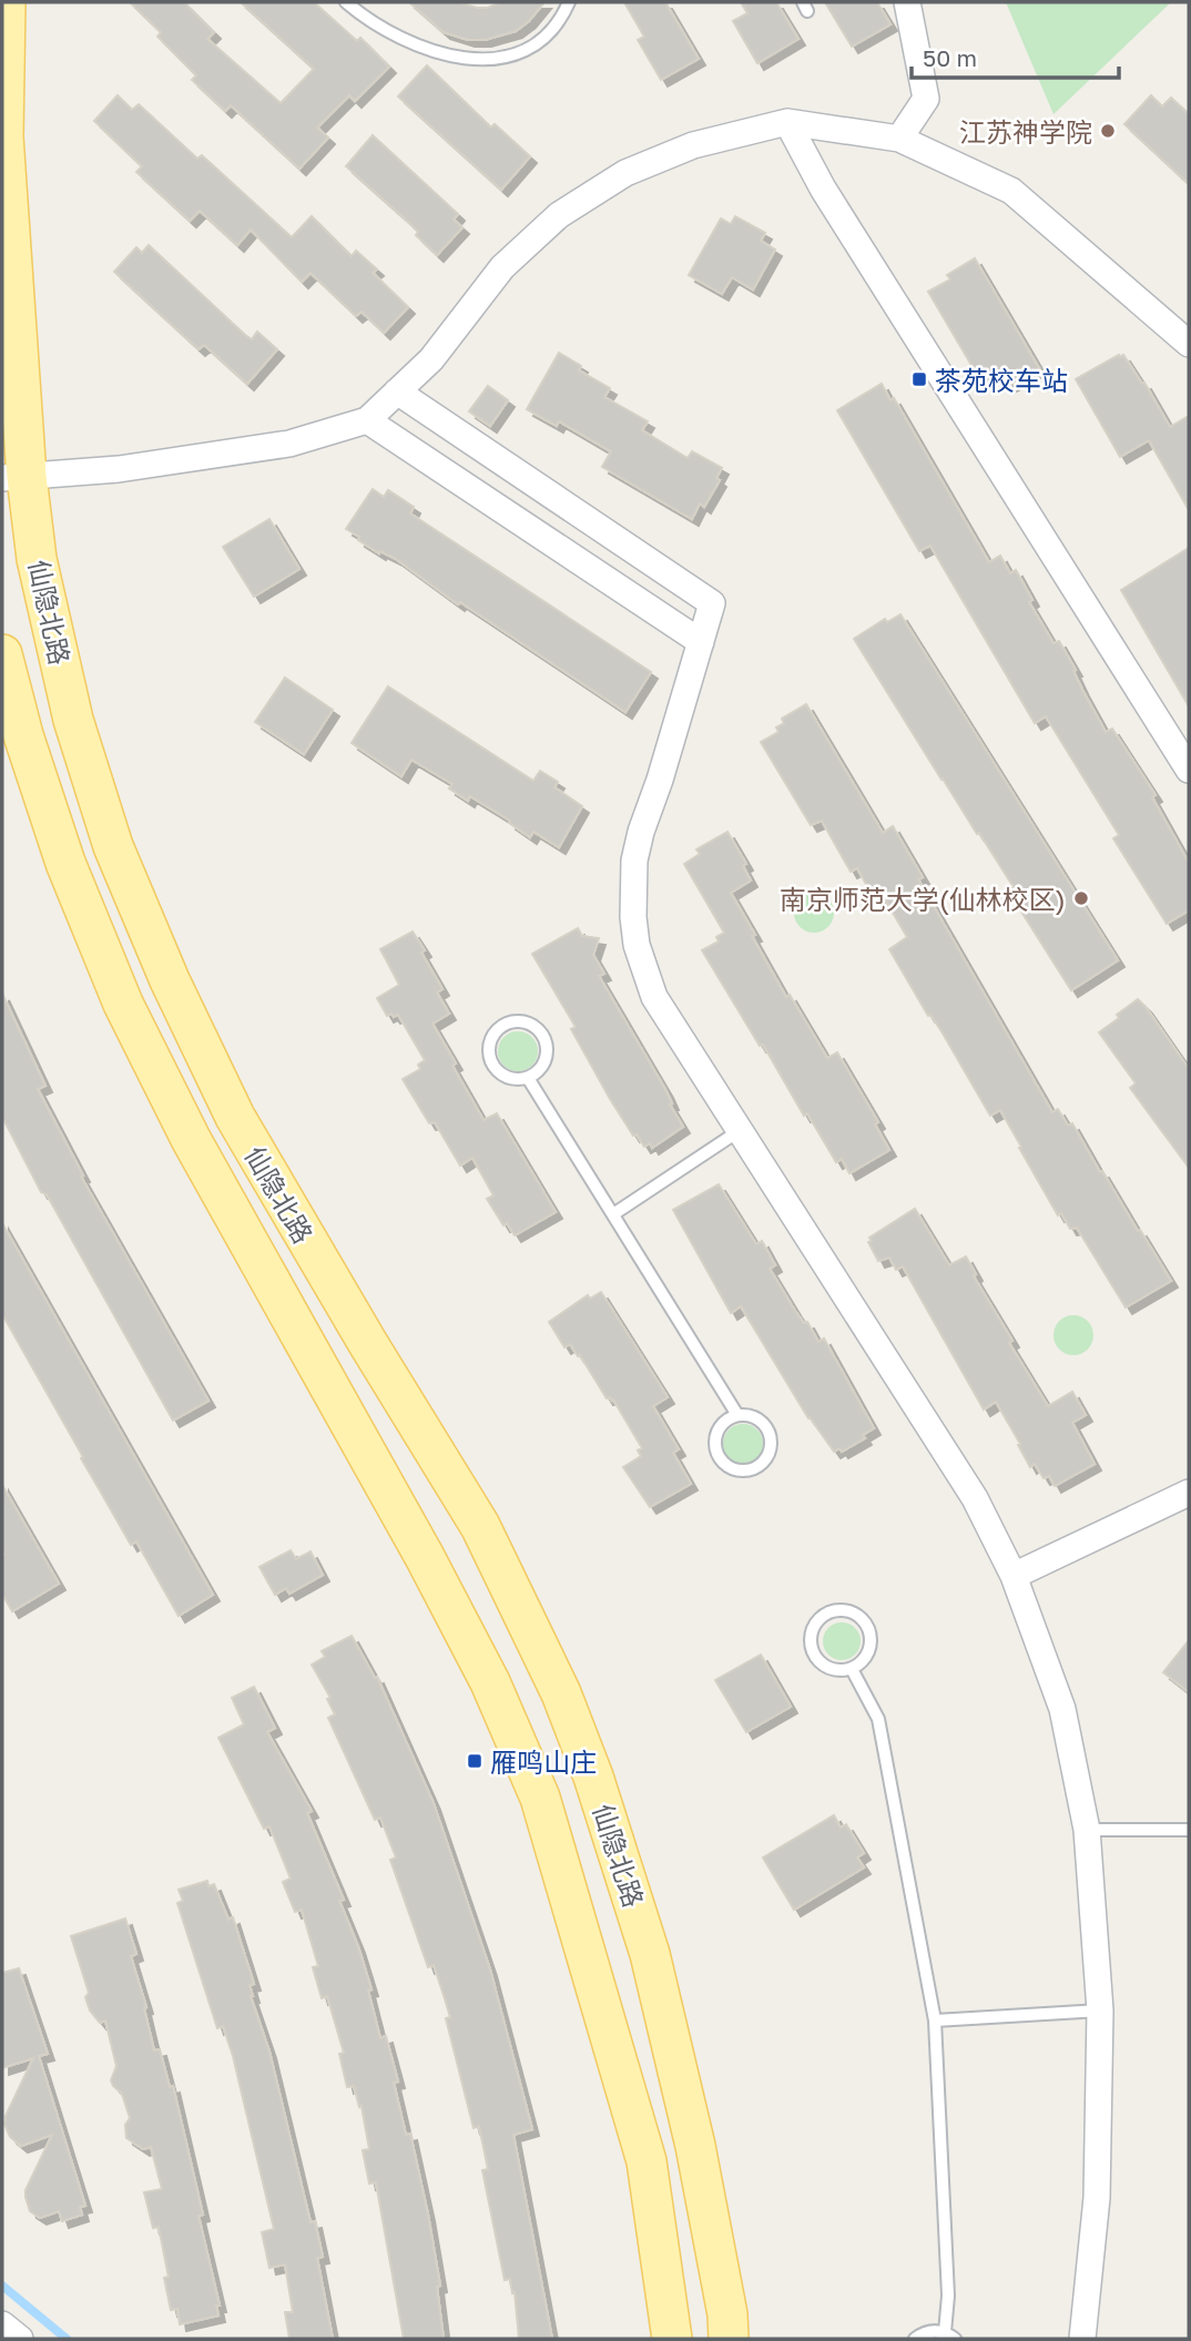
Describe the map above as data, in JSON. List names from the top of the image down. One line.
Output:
{"streets":{"main road":["仙隐北路"]},"places":{"other":["江苏神学院","南京师范大学(仙林校区)"],"transit":["茶苑校车站","雁鸣山庄"]},"scale_bar":"50 m"}
